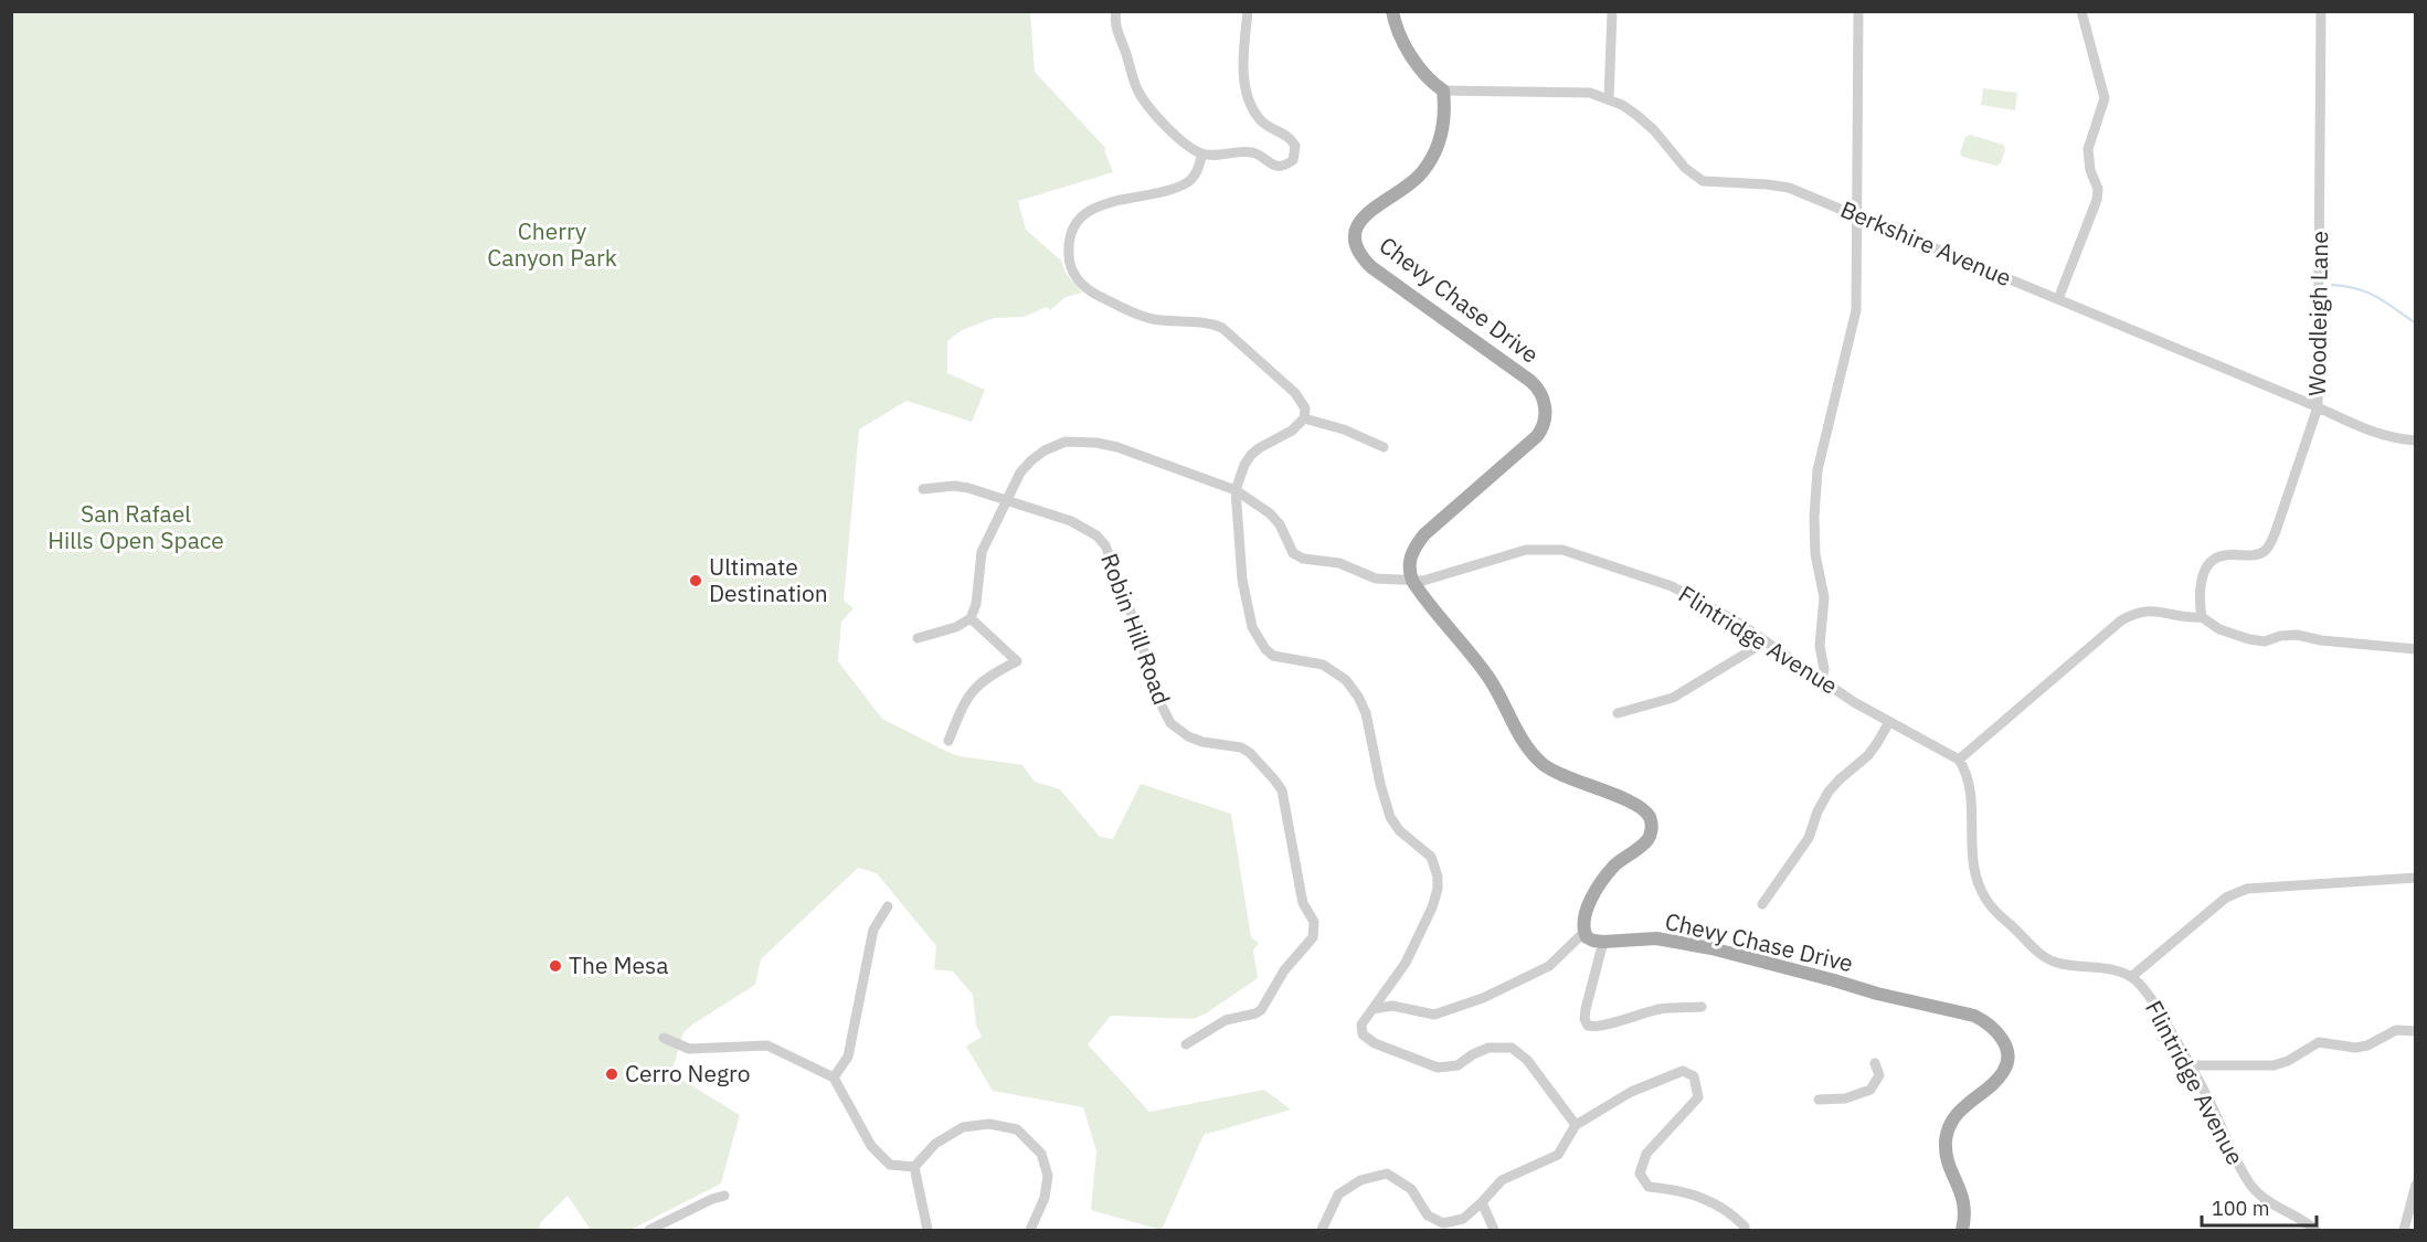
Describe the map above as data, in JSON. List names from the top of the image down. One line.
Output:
{"streets":{"main road":["Chevy Chase Drive"],"street":["Berkshire Avenue","Woodleigh Lane","Robin Hill Road","Flintridge Avenue"]},"crossings":[["Berkshire Avenue","Chevy Chase Drive"],["Berkshire Avenue","Woodleigh Lane"],["Chevy Chase Drive","Flintridge Avenue"],["Robin Hill Road","Flintridge Avenue"]],"parks":["Cherry Canyon Park","San Rafael Hills Open Space"],"places":["Ultimate Destination","The Mesa","Cerro Negro"],"scale_bar":"100 m"}
